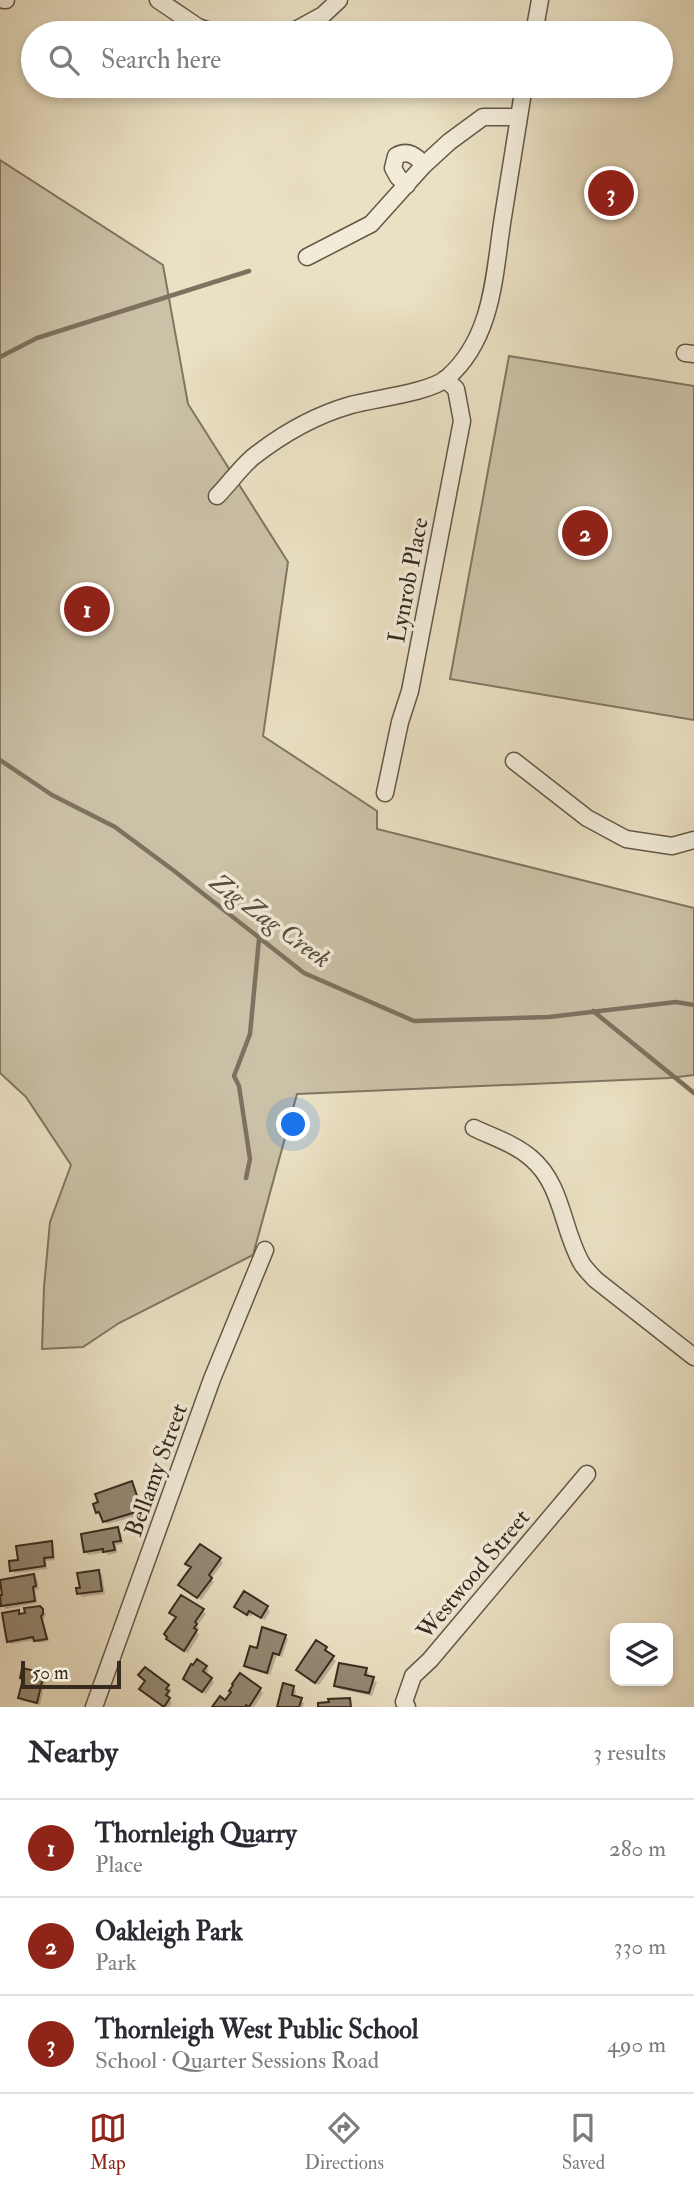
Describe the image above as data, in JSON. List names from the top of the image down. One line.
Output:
{"streets":{"street":["Lynrob Place","Bellamy Street","Westwood Street"]},"water":["Zig Zag Creek"],"scale_bar":"50 m","page":{"search":"Search here","pins":["3","2","1"],"scale":"50 m","heading":["Nearby","3 results"],"list":[{"mark":"1","name":"Thornleigh Quarry","note":"Place","value":"280 m"},{"mark":"2","name":"Oakleigh Park","note":"Park","value":"330 m"},{"mark":"3","name":"Thornleigh West Public School","note":"School · Quarter Sessions Road","value":"490 m"}],"nav":["Map","Directions","Saved"]}}
